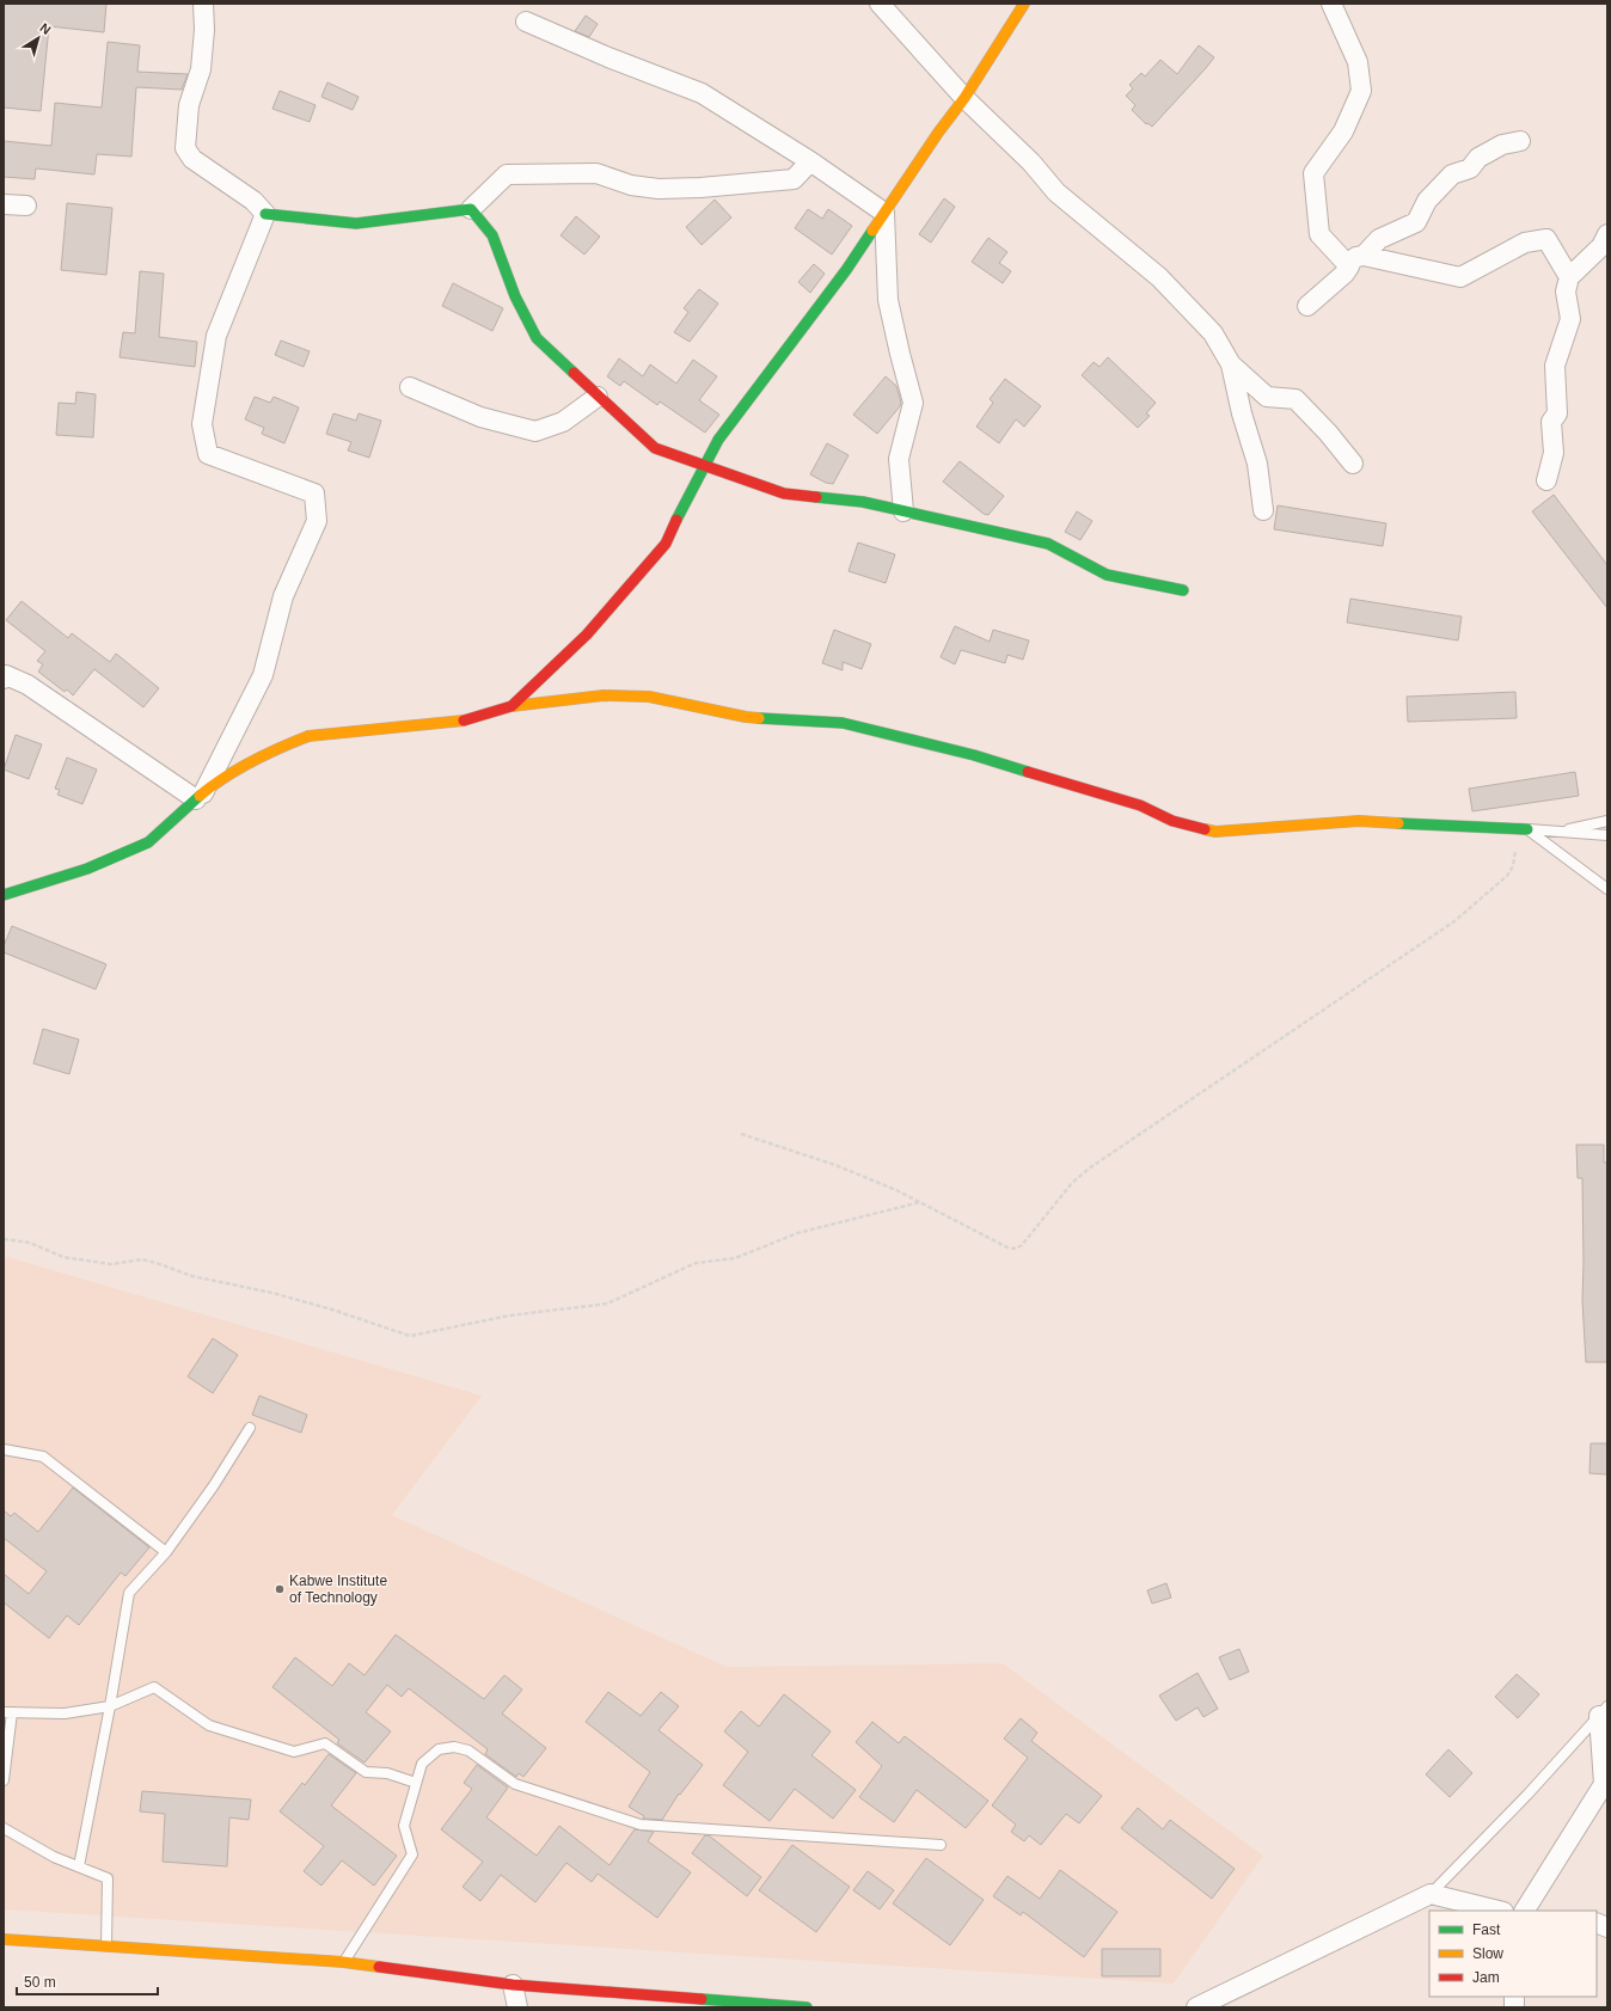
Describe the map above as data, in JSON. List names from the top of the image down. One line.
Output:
{"places":["Kabwe Institute of Technology"],"legend":["Fast","Slow","Jam"],"scale_bar":"50 m","north":"top right"}
